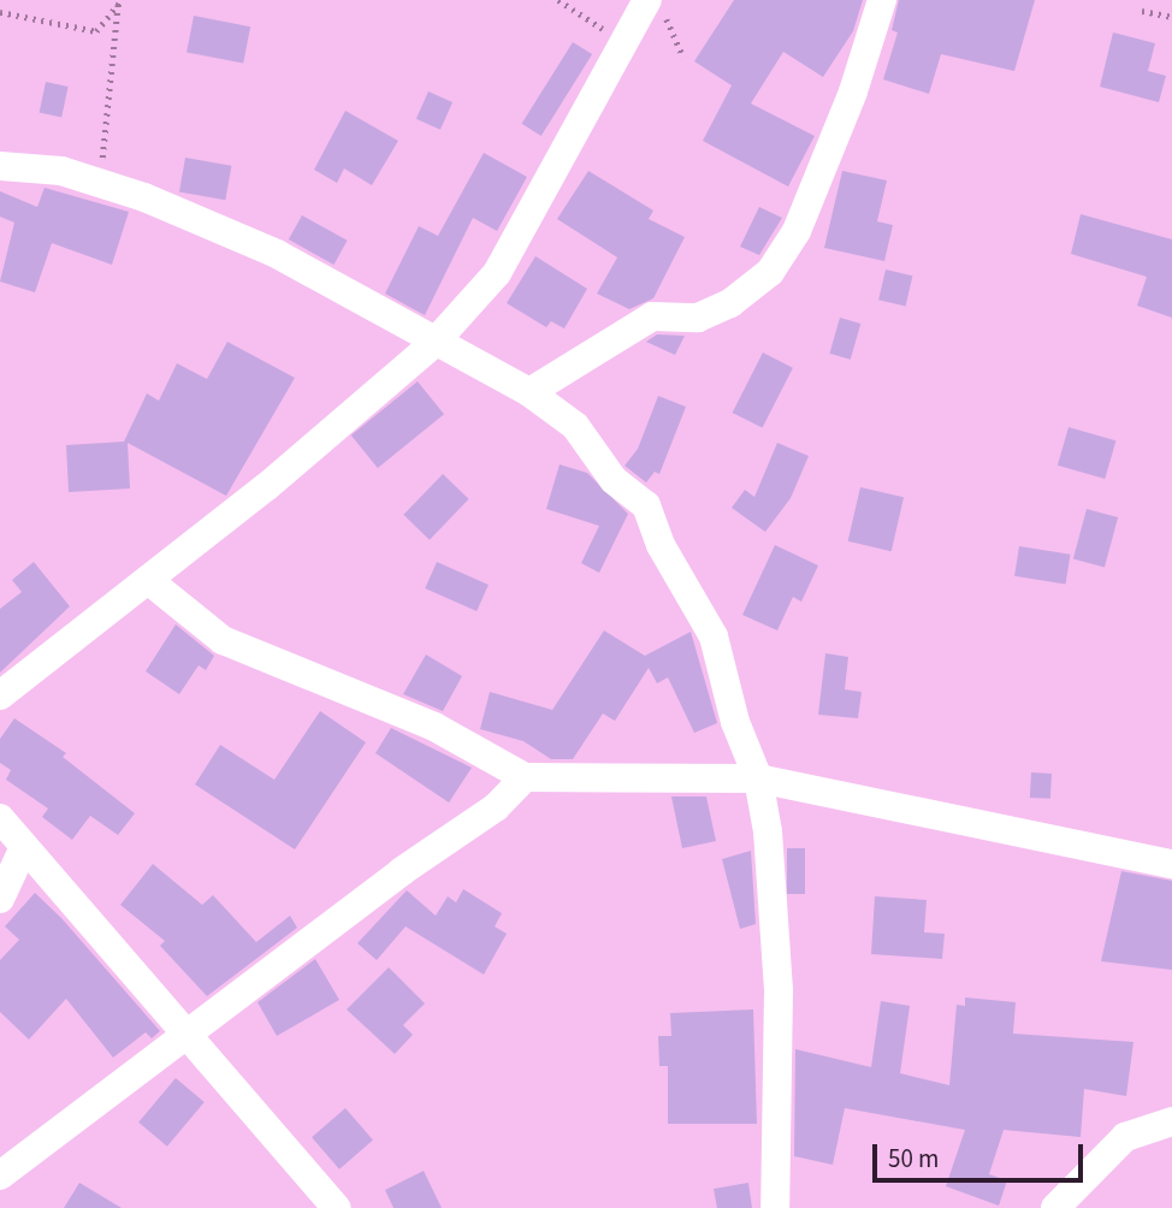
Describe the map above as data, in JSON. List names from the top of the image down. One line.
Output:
{"scale_bar":"50 m"}
